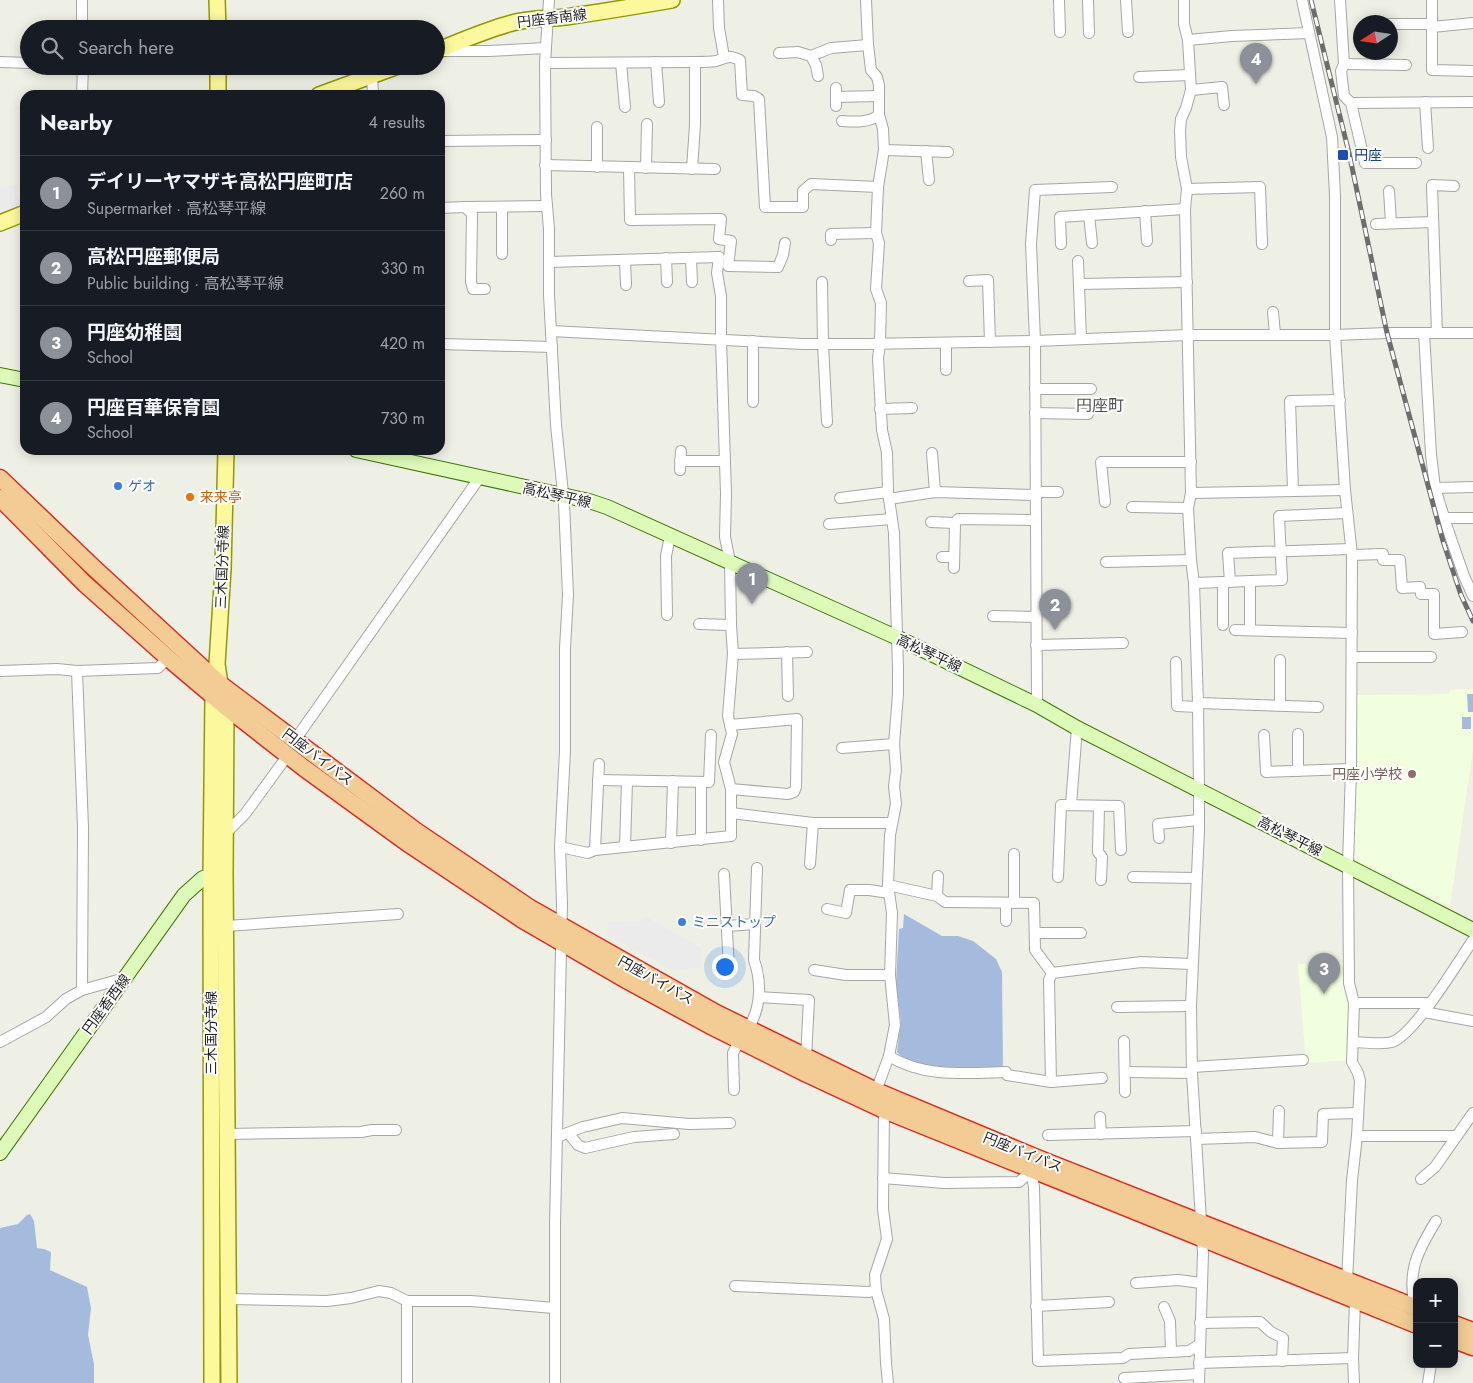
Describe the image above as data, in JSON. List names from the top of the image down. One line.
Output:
{"streets":{"highway":["円座バイパス"],"main road":["円座香南線","高松琴平線","三木国分寺線","円座香西線"]},"crossings":[["三木国分寺線","円座バイパス"],["三木国分寺線","円座香西線"]],"districts":["円座町"],"places":{"transit":["円座"],"other":["ゲオ","来来亭","円座小学校","ミニストップ"]},"north":"left","page":{"search":"Search here","pins":["4","1","2","3"],"heading":["Nearby","4 results"],"list":[{"mark":"1","name":"デイリーヤマザキ高松円座町店","note":"Supermarket · 高松琴平線","value":"260 m"},{"mark":"2","name":"高松円座郵便局","note":"Public building · 高松琴平線","value":"330 m"},{"mark":"3","name":"円座幼稚園","note":"School","value":"420 m"},{"mark":"4","name":"円座百華保育園","note":"School","value":"730 m"}],"map_buttons":["+","−"]}}
